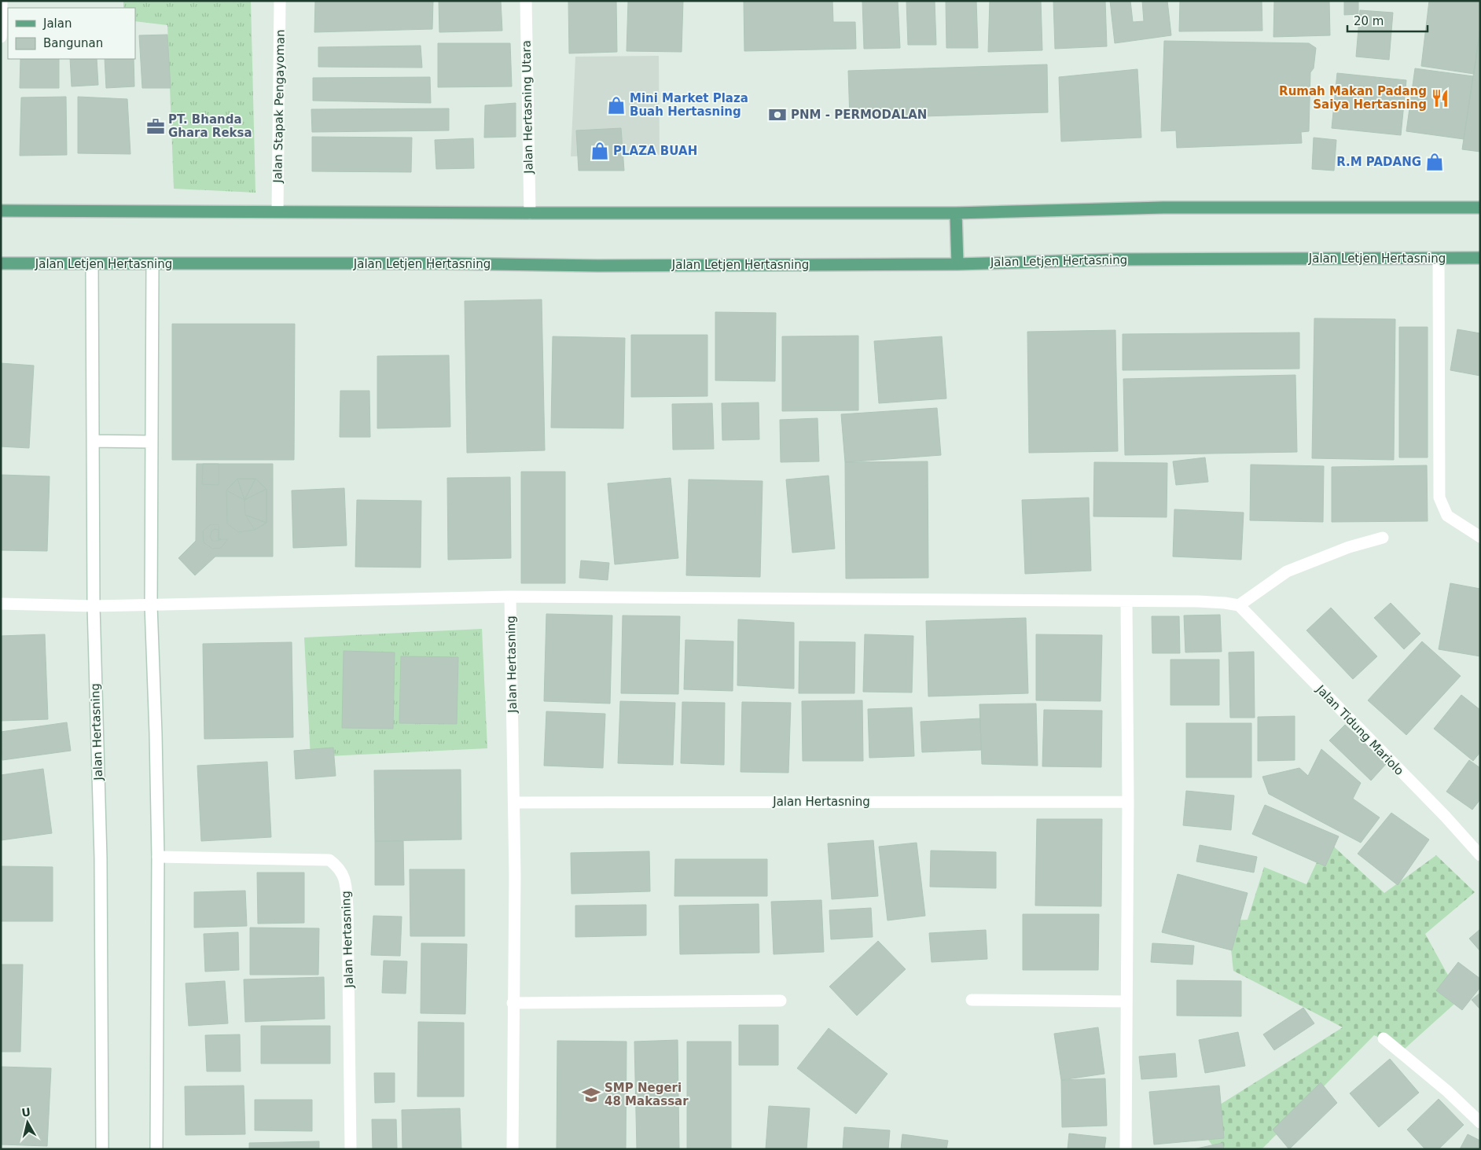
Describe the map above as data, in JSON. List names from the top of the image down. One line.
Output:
{"streets":{"main road":["Jalan Letjen Hertasning"],"street":["Jalan Stapak Pengayoman","Jalan Hertasning Utara","Jalan Hertasning","Jalan Tidung Mariolo"]},"crossings":[["Jalan Letjen Hertasning","Jalan Hertasning"]],"places":{"restaurant":["Rumah Makan Padang Saiya Hertasning"],"shop":["Mini Market Plaza Buah Hertasning","PLAZA BUAH","R.M PADANG"],"bank":["PNM - PERMODALAN"],"office":["PT. Bhanda Ghara Reksa"],"school or university":["SMP Negeri 48 Makassar"]},"legend":["Jalan","Bangunan"],"scale_bar":"20 m","north":"top"}
